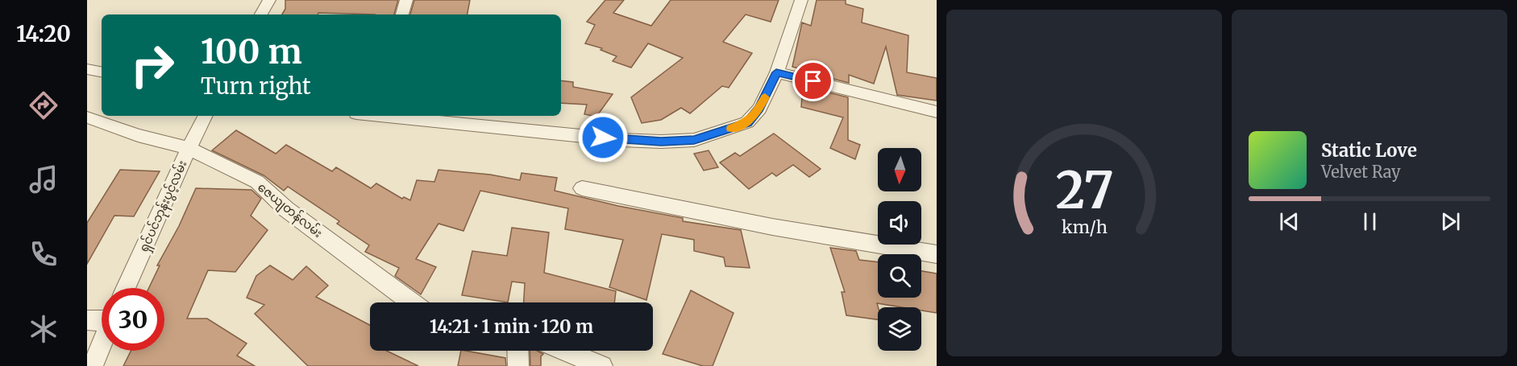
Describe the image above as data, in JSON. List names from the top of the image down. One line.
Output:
{"streets":{"street":["ရှင်ပင်ဘုန်းပွင့်လမ်း","ဇေယျတန်လမ်း"]},"crossings":[["ရှင်ပင်ဘုန်းပွင့်လမ်း","ဇေယျတန်လမ်း"]],"north":"bottom","page":{"tabs":"14:20","turn":["100 m","Turn right"],"song":["Static Love","Velvet Ray"],"limit":"30","trip":"14:21 · 1 min · 120 m","gauge":["27","km/h"]}}
